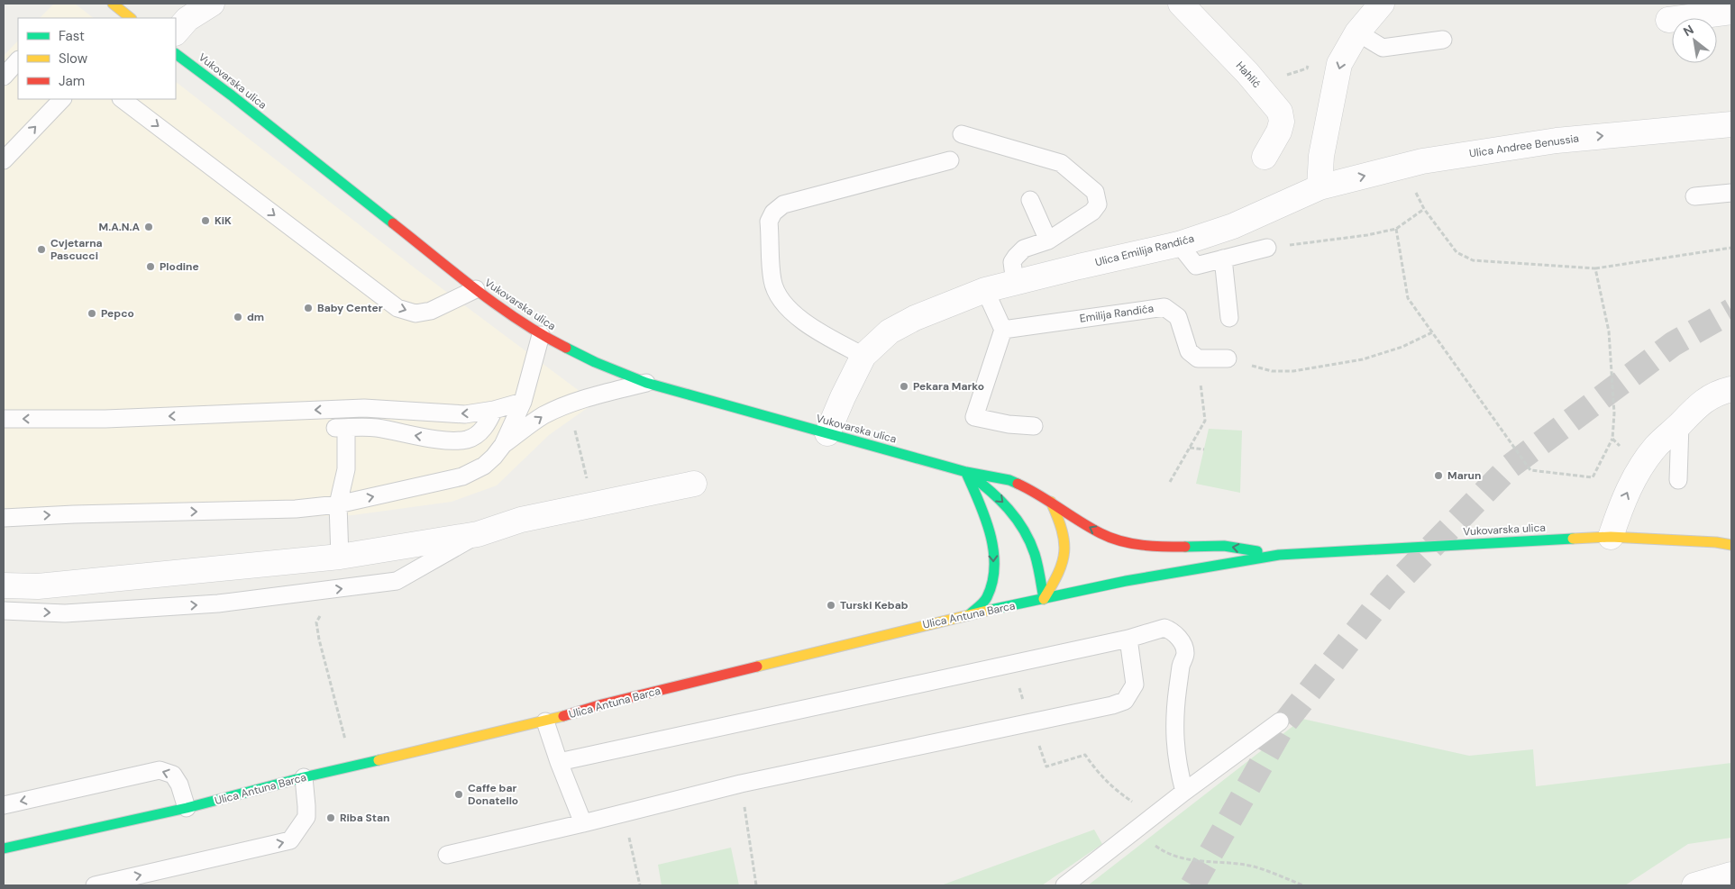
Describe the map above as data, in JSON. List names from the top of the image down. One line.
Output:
{"streets":{"main road":["Vukovarska ulica","Ulica Antuna Barca"],"street":["Hahlić","Ulica Andree Benussia","Ulica Emilija Randića"],"lane":["Emilija Randića"]},"crossings":[["Vukovarska ulica","Ulica Emilija Randića"],["Vukovarska ulica","Ulica Antuna Barca"],["Ulica Andree Benussia","Ulica Emilija Randića"]],"one_way":["Ulica Andree Benussia"],"places":["KiK","M.A.N.A","Cvjetarna Pascucci","Plodine","Baby Center","Pepco","dm","Pekara Marko","Marun","Turski Kebab","Caffe bar Donatello","Riba Stan"],"legend":["Fast","Slow","Jam"],"north":"top left"}
